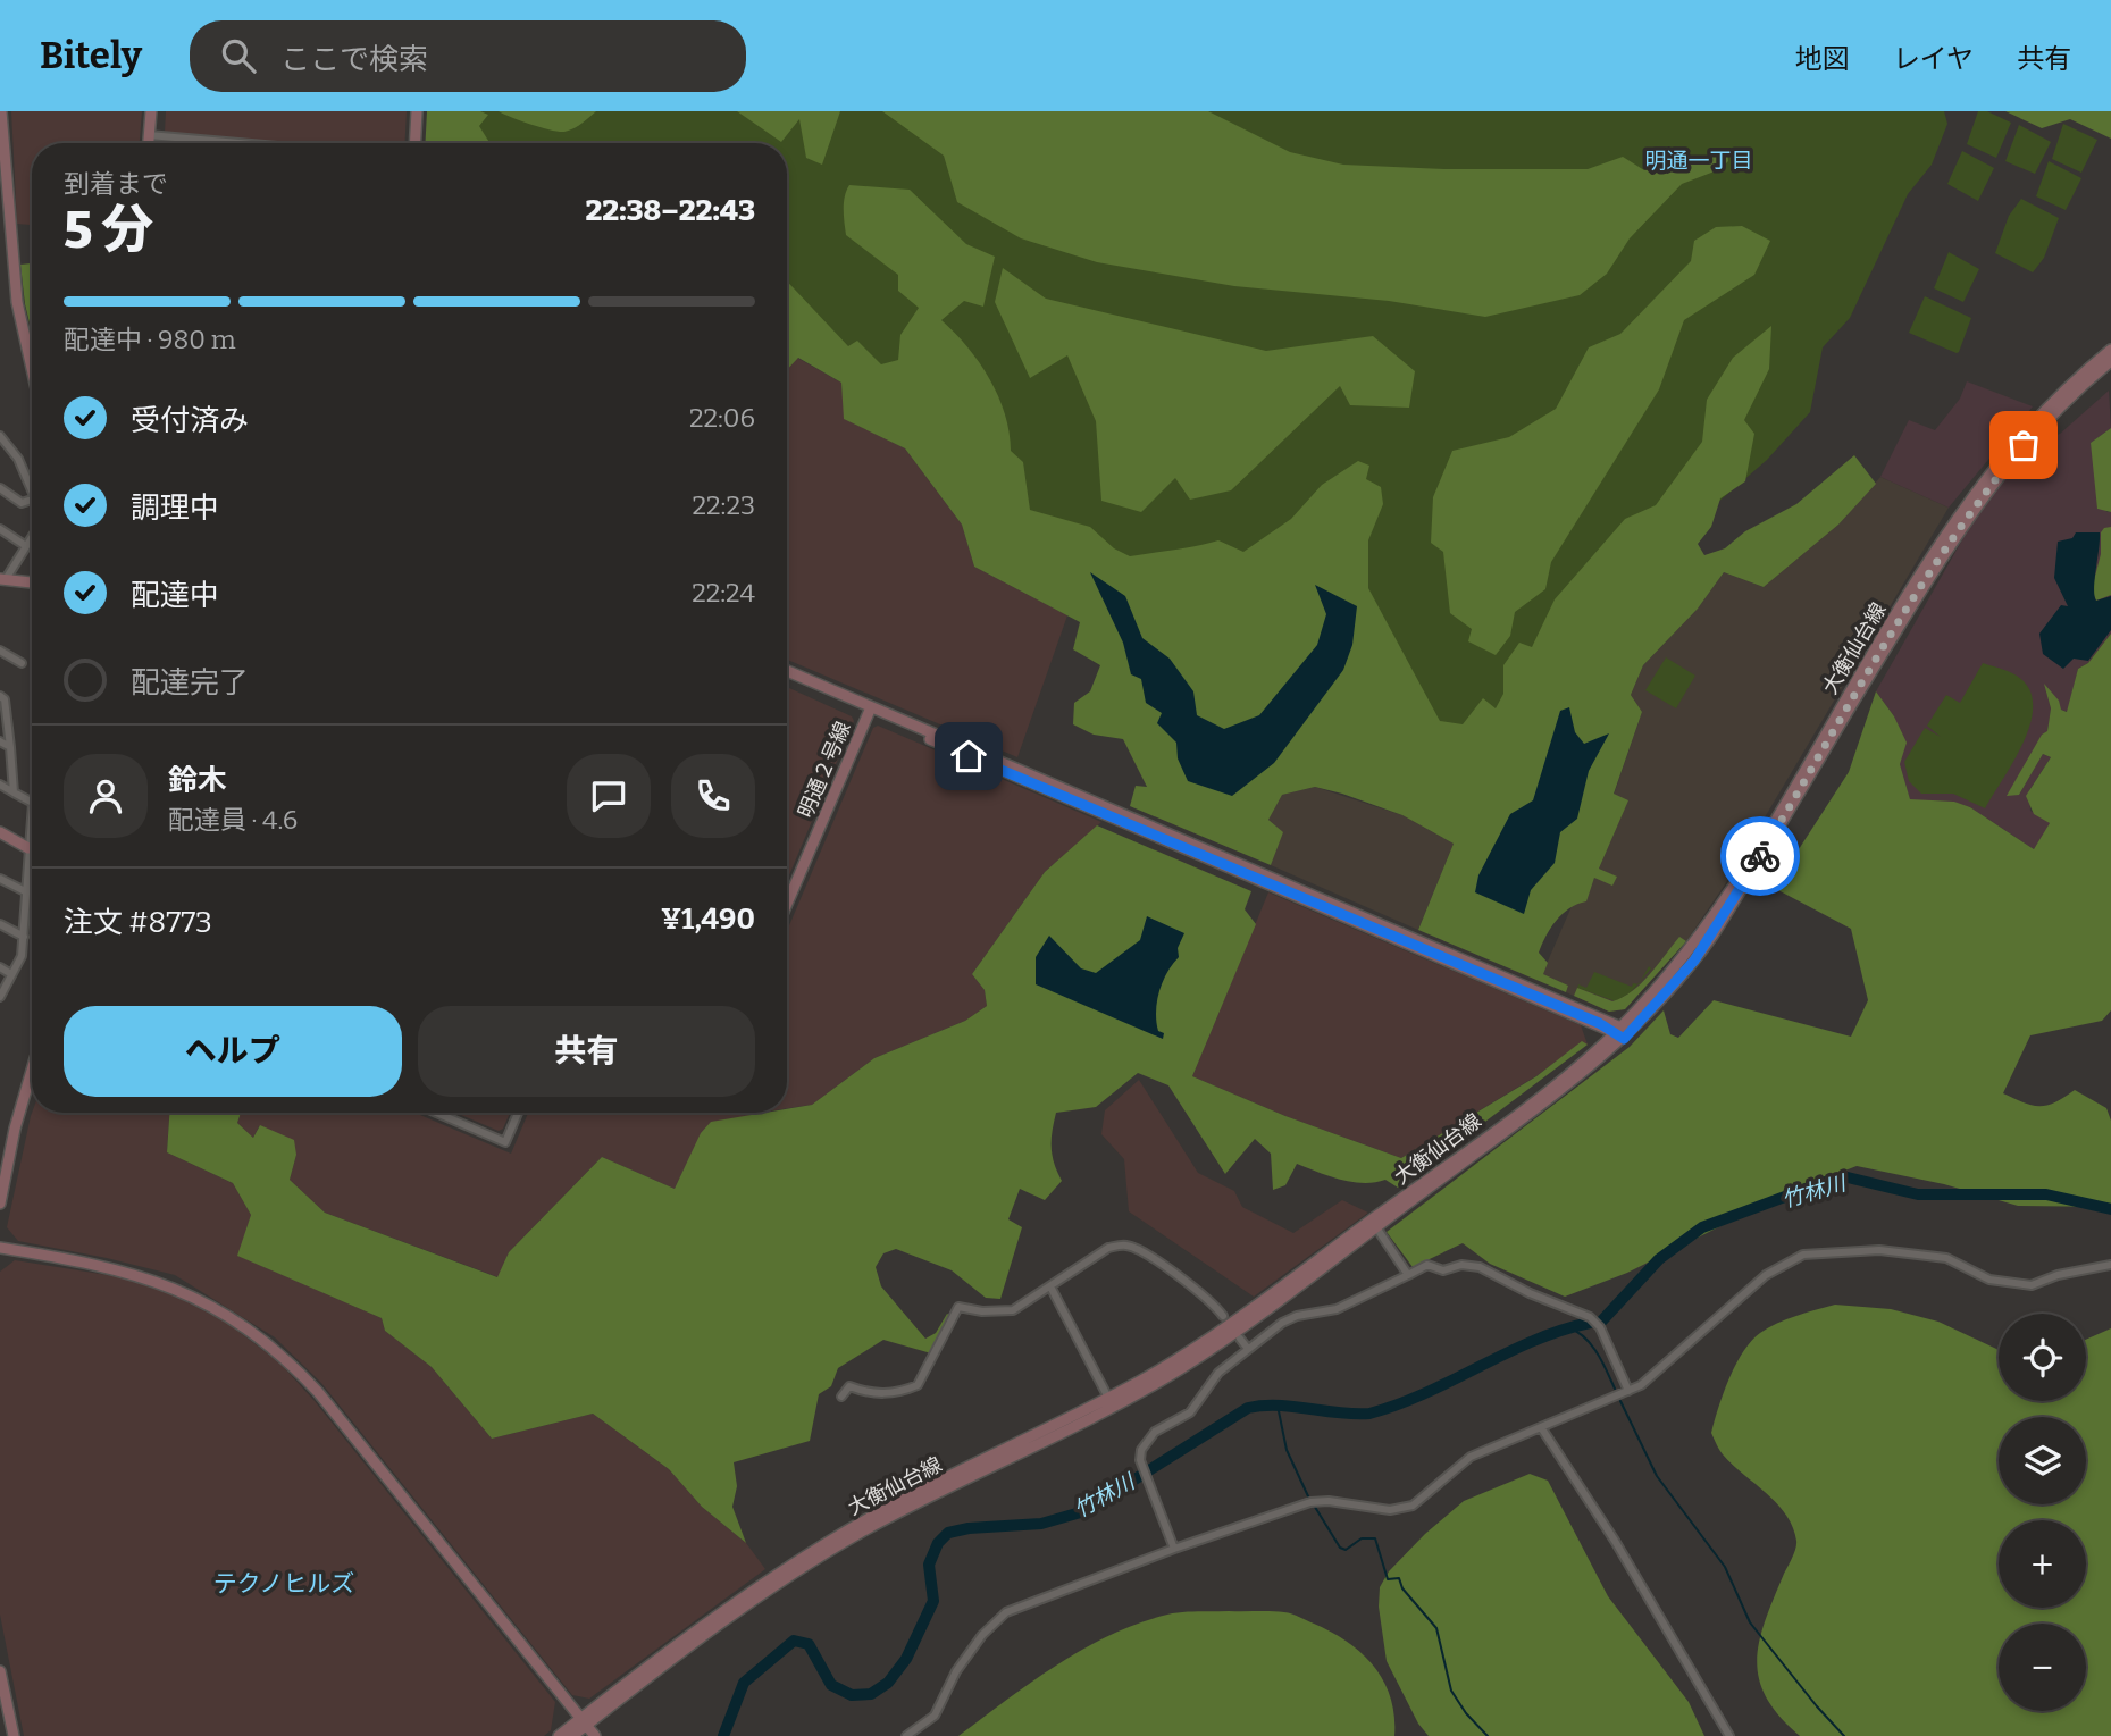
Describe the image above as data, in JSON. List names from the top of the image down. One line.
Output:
{"streets":{"main road":["大衡仙台線","明通２号線"]},"districts":["明通一丁目","テクノヒルズ"],"water":["竹林川"],"page":{"header":"Bitely","search":"ここで検索","nav":["地図","レイヤ","共有"],"heading":["5 分","到着まで","22:38–22:43"],"panel":["鈴木","配達員 · 4.6","注文 #8773","¥1,490"],"bar":"配達中 · 980 m","list":[["受付済み","22:06"],["調理中","22:23"],["配達中","22:24"],"配達完了"],"buttons":["ヘルプ","共有"],"map_buttons":["+","−"]}}
